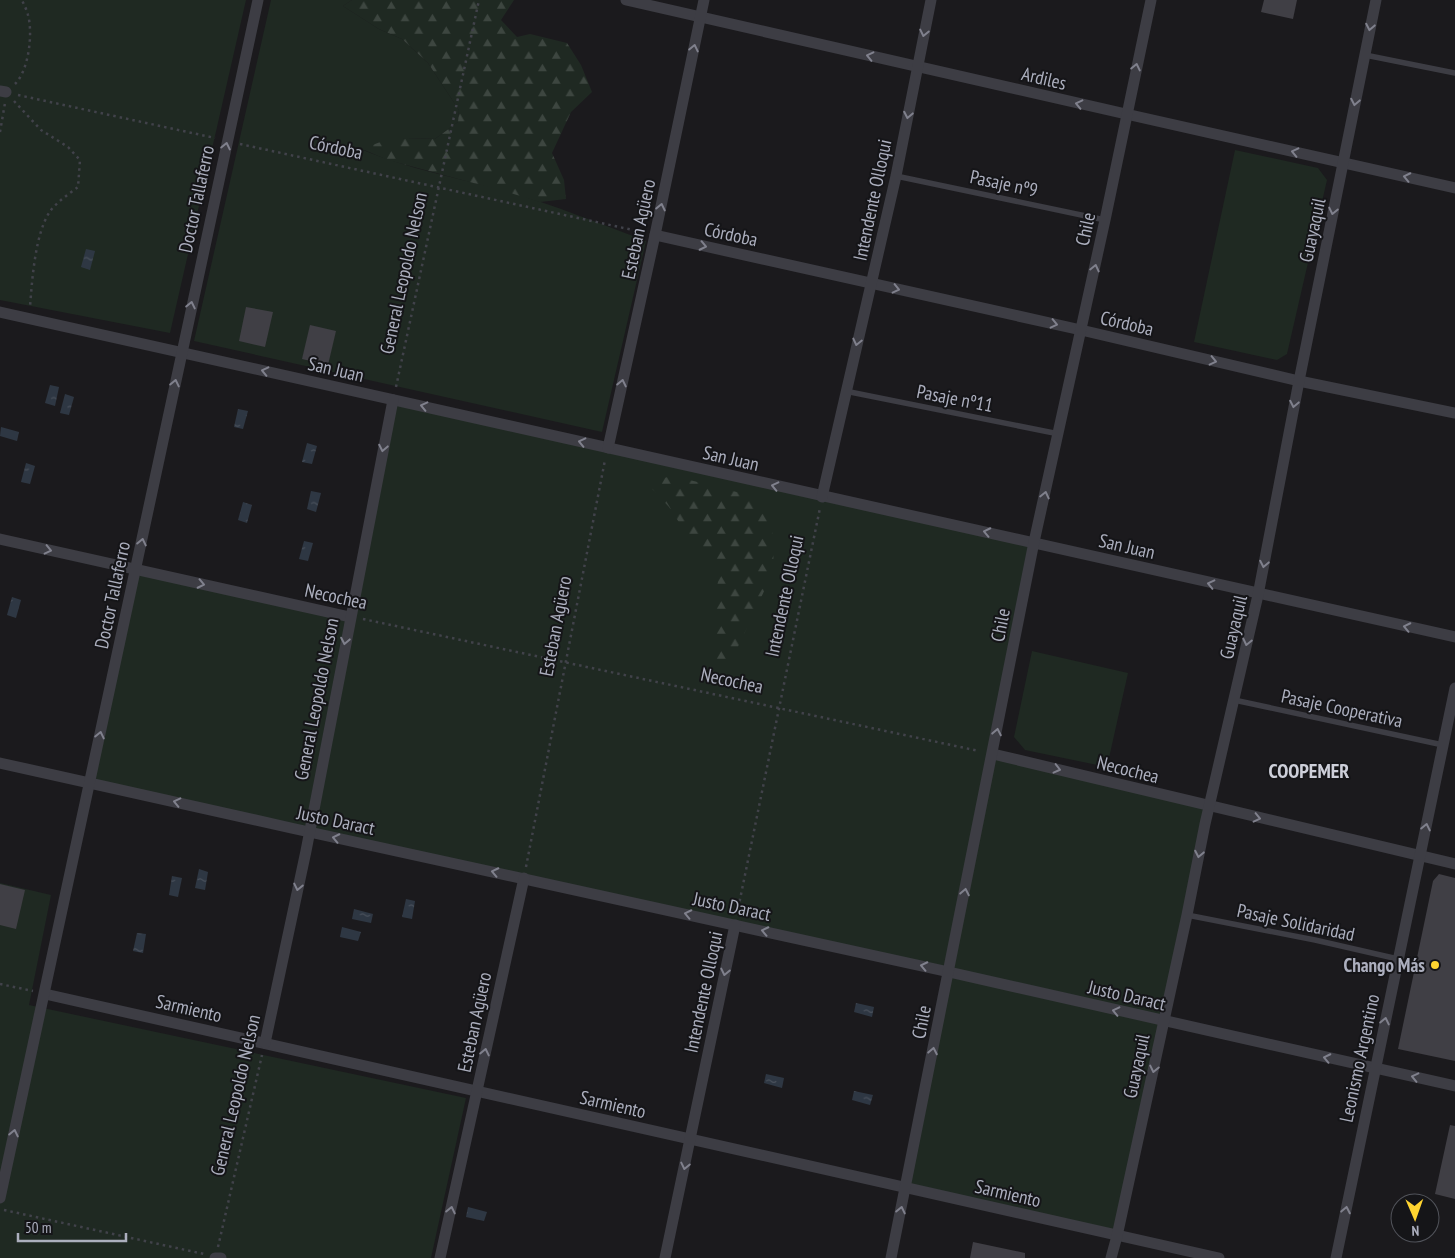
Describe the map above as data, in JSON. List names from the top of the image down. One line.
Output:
{"streets":{"street":["Ardiles","Córdoba","Doctor Tallaferro","Intendente Olloqui","Esteban Agüero","Chile","Guayaquil","General Leopoldo Nelson","San Juan","Necochea","Justo Daract","Sarmiento","Leonismo Argentino"],"lane":["Pasaje nº9","Pasaje nº11","Pasaje Cooperativa","Pasaje Solidaridad"]},"crossings":[["Ardiles","Intendente Olloqui"],["Ardiles","Esteban Agüero"],["Ardiles","Chile"],["Ardiles","Guayaquil"],["Córdoba","Doctor Tallaferro"],["Córdoba","Intendente Olloqui"],["Córdoba","Esteban Agüero"],["Córdoba","Chile"],["Córdoba","Guayaquil"],["Córdoba","General Leopoldo Nelson"],["Pasaje nº9","Intendente Olloqui"],["Pasaje nº9","Chile"],["Doctor Tallaferro","San Juan"],["Doctor Tallaferro","Necochea"],["Doctor Tallaferro","Justo Daract"],["Doctor Tallaferro","Sarmiento"],["Intendente Olloqui","San Juan"],["Intendente Olloqui","Pasaje nº11"],["Intendente Olloqui","Necochea"],["Intendente Olloqui","Justo Daract"],["Intendente Olloqui","Sarmiento"],["Esteban Agüero","San Juan"],["Esteban Agüero","Necochea"],["Esteban Agüero","Justo Daract"],["Esteban Agüero","Sarmiento"],["Chile","San Juan"],["Chile","Pasaje nº11"],["Chile","Necochea"],["Chile","Justo Daract"],["Chile","Sarmiento"],["Guayaquil","San Juan"],["Guayaquil","Necochea"],["Guayaquil","Pasaje Cooperativa"],["Guayaquil","Justo Daract"],["Guayaquil","Pasaje Solidaridad"],["Guayaquil","Sarmiento"],["General Leopoldo Nelson","San Juan"],["General Leopoldo Nelson","Necochea"],["General Leopoldo Nelson","Justo Daract"],["General Leopoldo Nelson","Sarmiento"],["Necochea","Leonismo Argentino"],["Pasaje Cooperativa","Leonismo Argentino"],["Justo Daract","Leonismo Argentino"],["Pasaje Solidaridad","Leonismo Argentino"]],"one_way":["Ardiles","Córdoba","Doctor Tallaferro","Intendente Olloqui","Esteban Agüero","Chile","Guayaquil","General Leopoldo Nelson","San Juan","Necochea","Justo Daract","Leonismo Argentino"],"districts":["COOPEMER"],"places":["Chango Más"],"scale_bar":"50 m","north":"bottom"}
